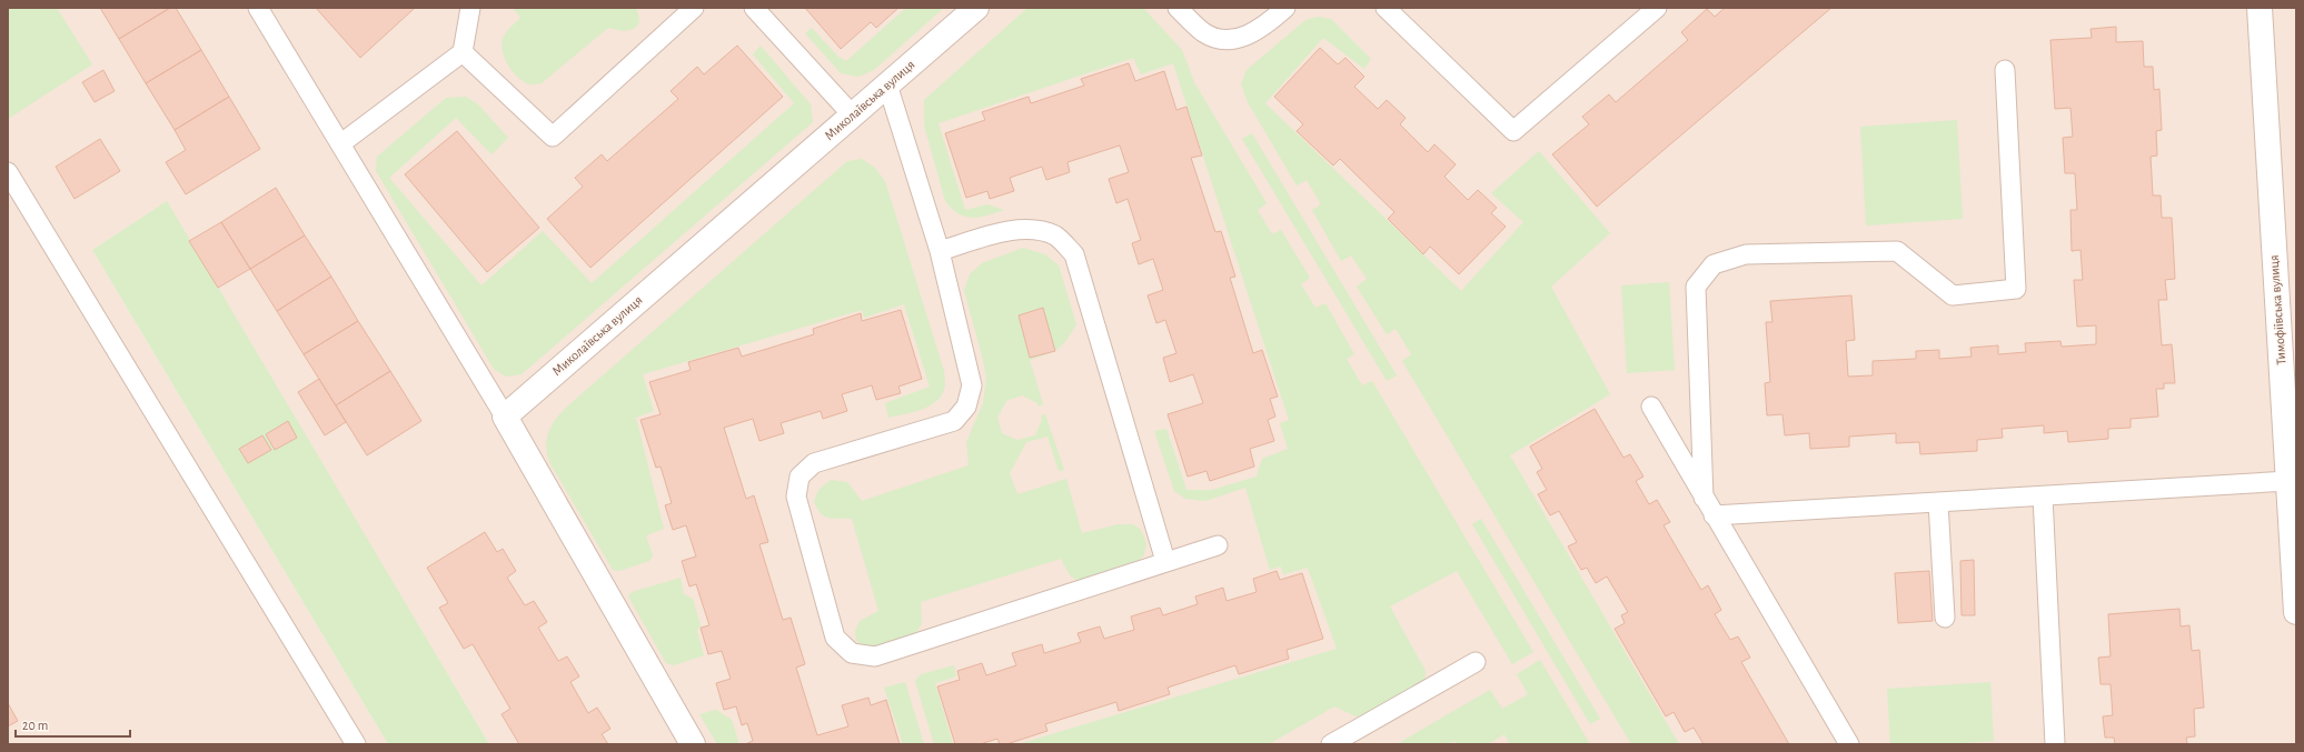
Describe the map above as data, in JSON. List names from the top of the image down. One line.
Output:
{"streets":{"street":["Миколаївська вулиця","Тимофіївська вулиця"]},"scale_bar":"20 m"}
